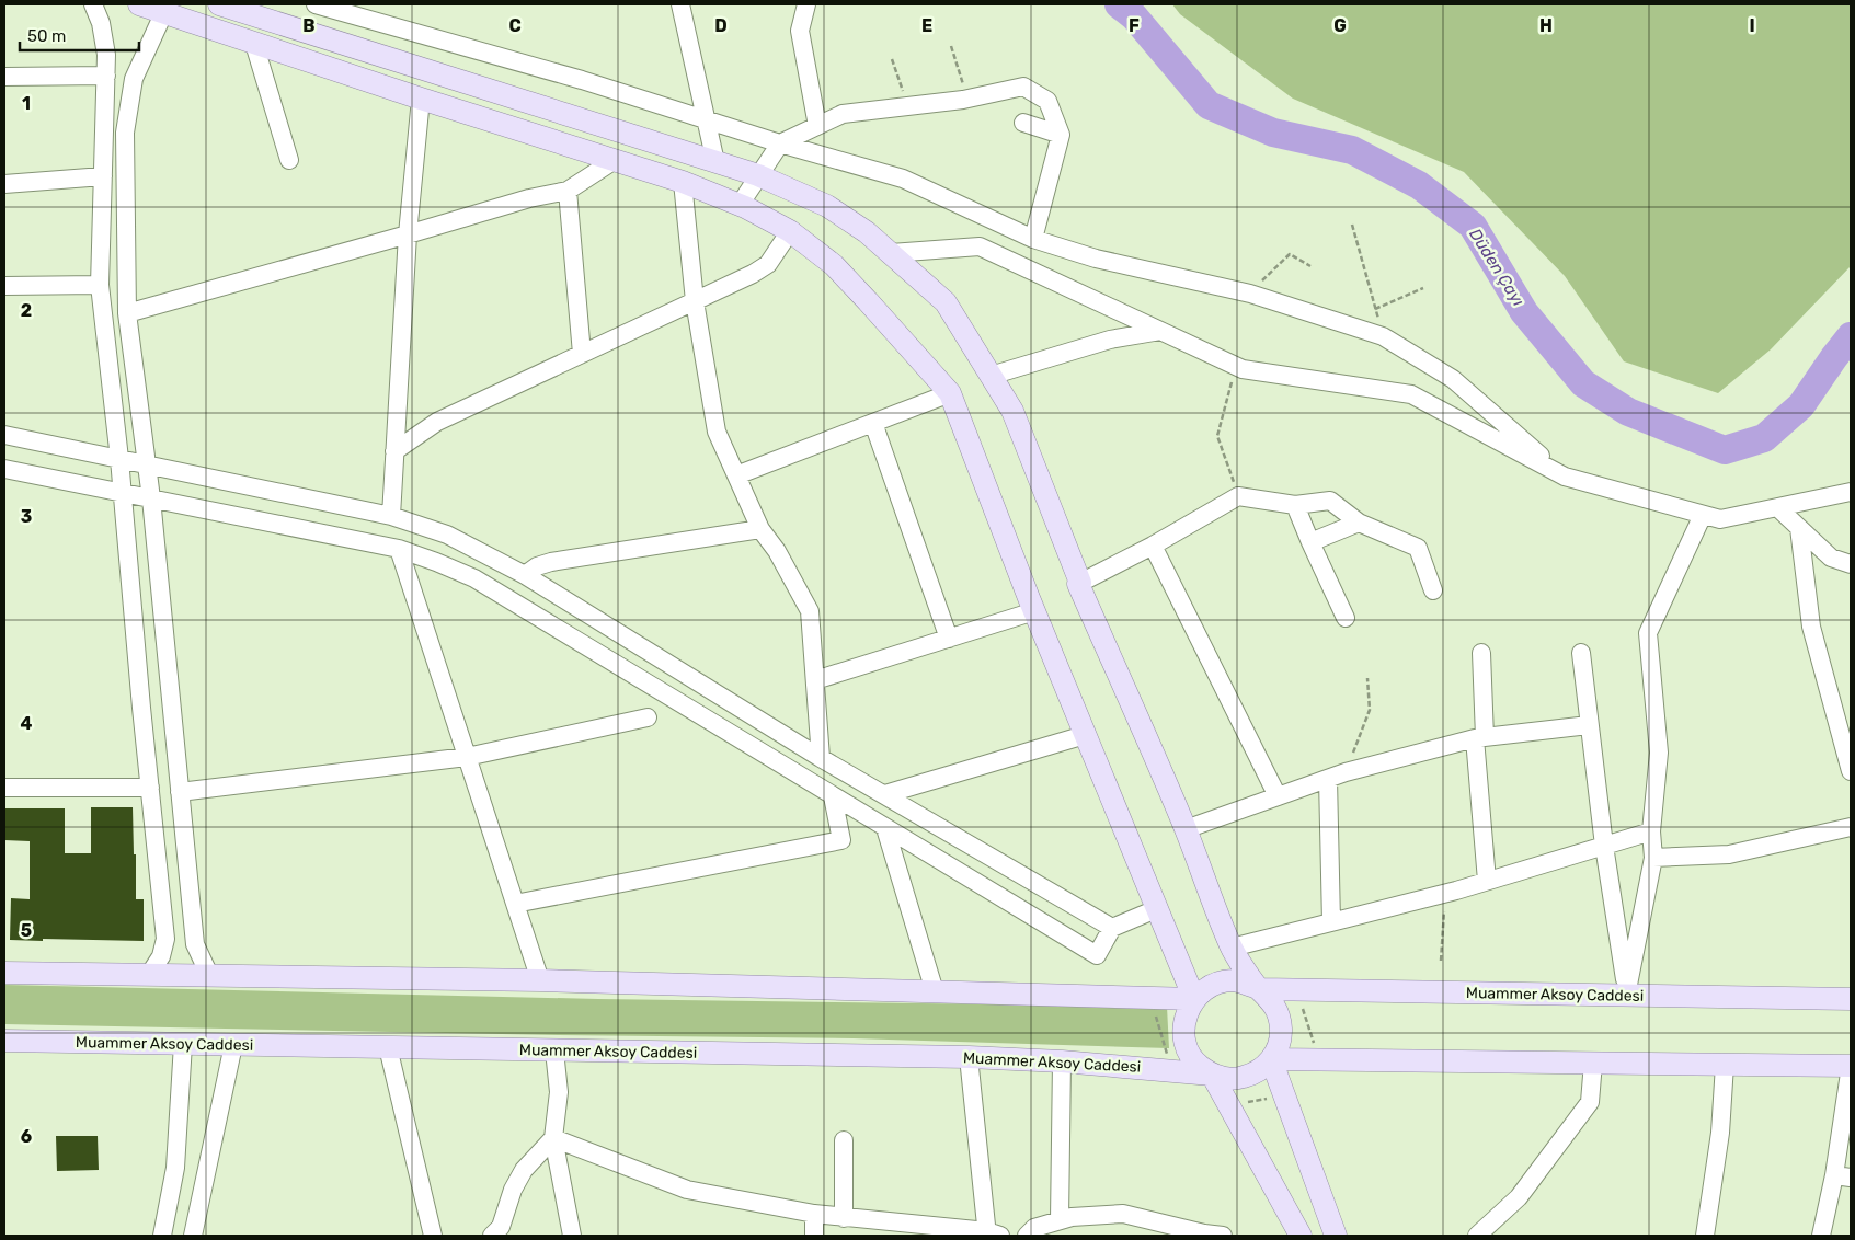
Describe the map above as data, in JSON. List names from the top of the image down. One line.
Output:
{"streets":{"main road":["Muammer Aksoy Caddesi"]},"water":["Düden Çayı"],"scale_bar":"50 m","grid":{"columns":["B","C","D","E","F","G","H","I"],"rows":["1","2","3","4","5","6"]}}
